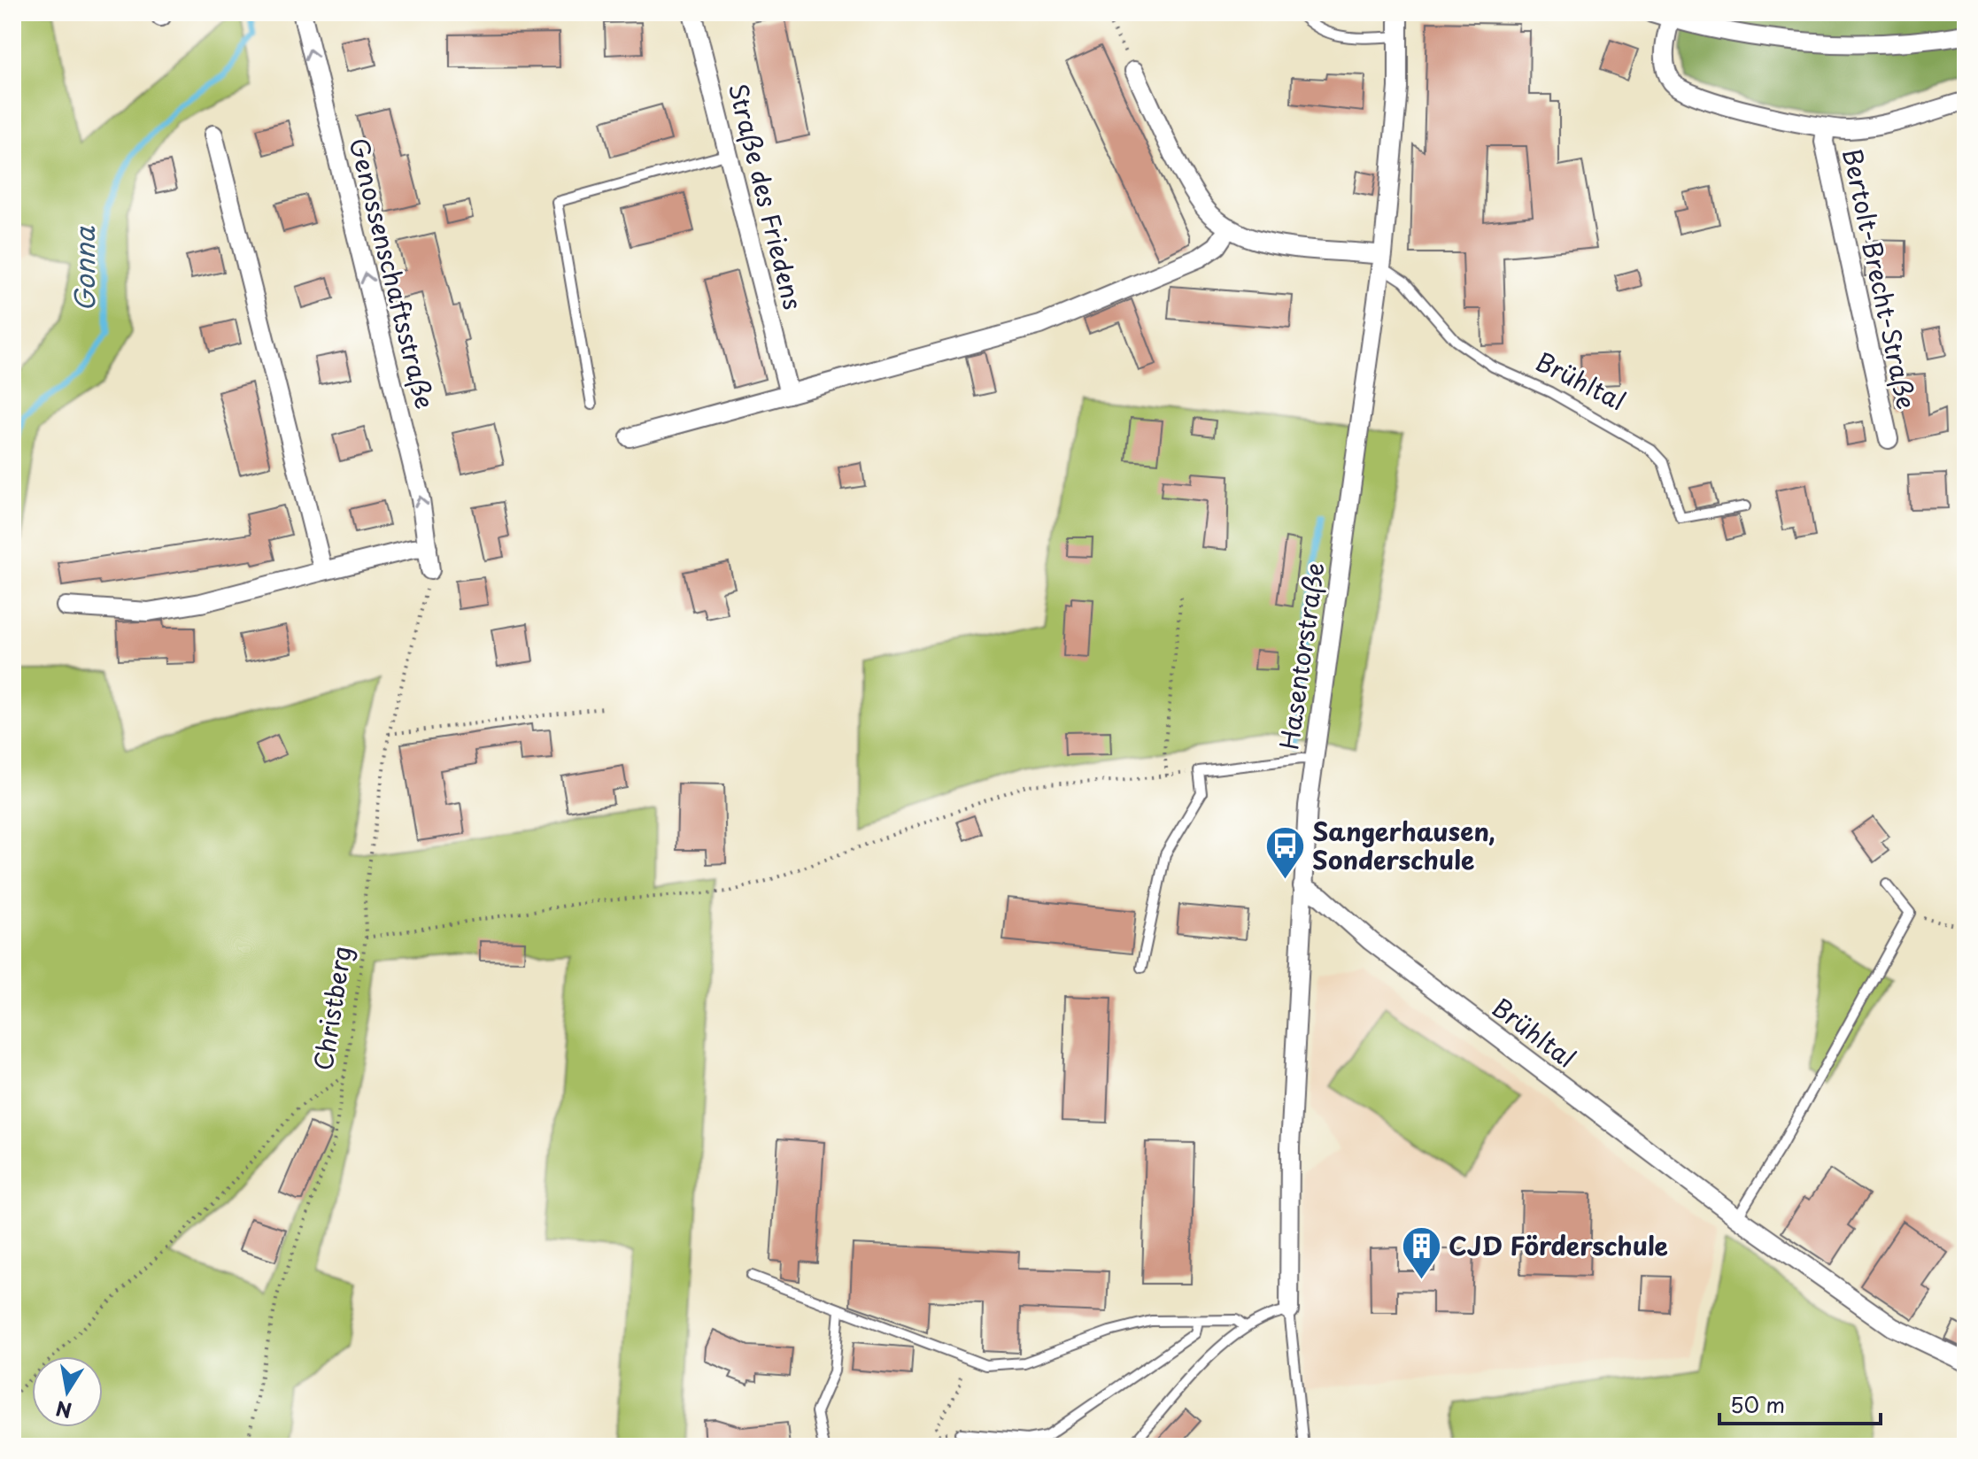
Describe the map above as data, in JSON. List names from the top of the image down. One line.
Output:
{"streets":{"street":["Straße des Friedens","Genossenschaftsstraße","Bertolt-Brecht-Straße","Brühltal","Hasentorstraße"],"path":["Christberg"]},"crossings":[["Genossenschaftsstraße","Christberg"],["Brühltal","Hasentorstraße"]],"water":["Gonna"],"places":{"bus stop":["Sangerhausen, Sonderschule"],"building":["CJD Förderschule"]},"scale_bar":"50 m","north":"bottom"}
